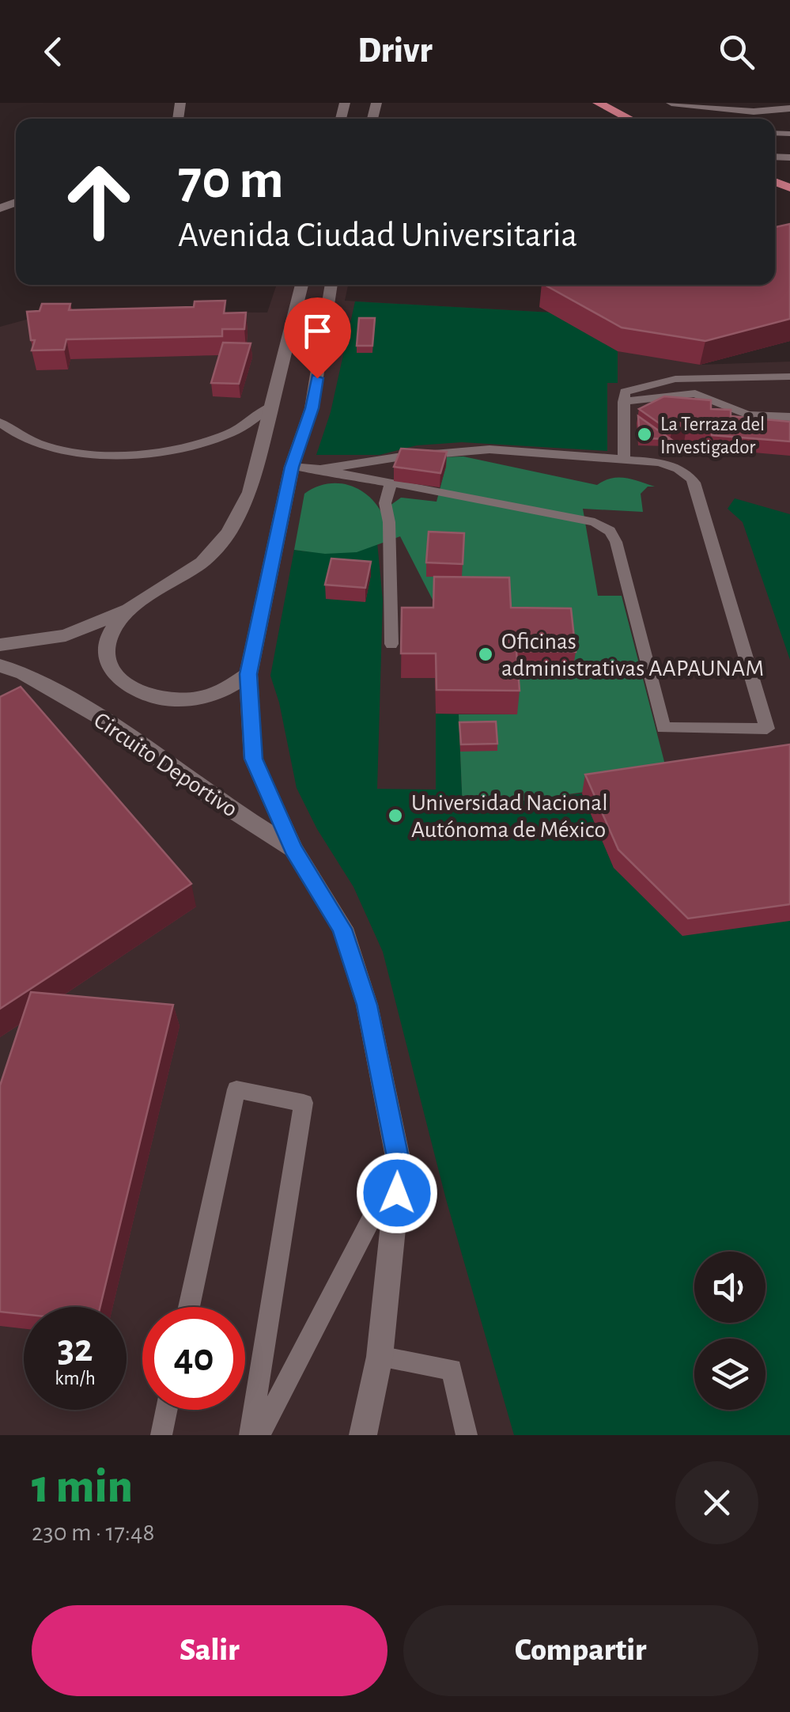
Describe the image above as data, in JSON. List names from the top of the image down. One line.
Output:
{"streets":{"street":["Circuito Deportivo"]},"places":["La Terraza del Investigador","Oficinas administrativas AAPAUNAM","Universidad Nacional Autónoma de México"],"page":{"header":"Drivr","turn":["70 m","Avenida Ciudad Universitaria"],"speed":"32 km/h","limit":"40","heading":["1 min","230 m · 17:48"],"buttons":["Salir","Compartir"]}}
